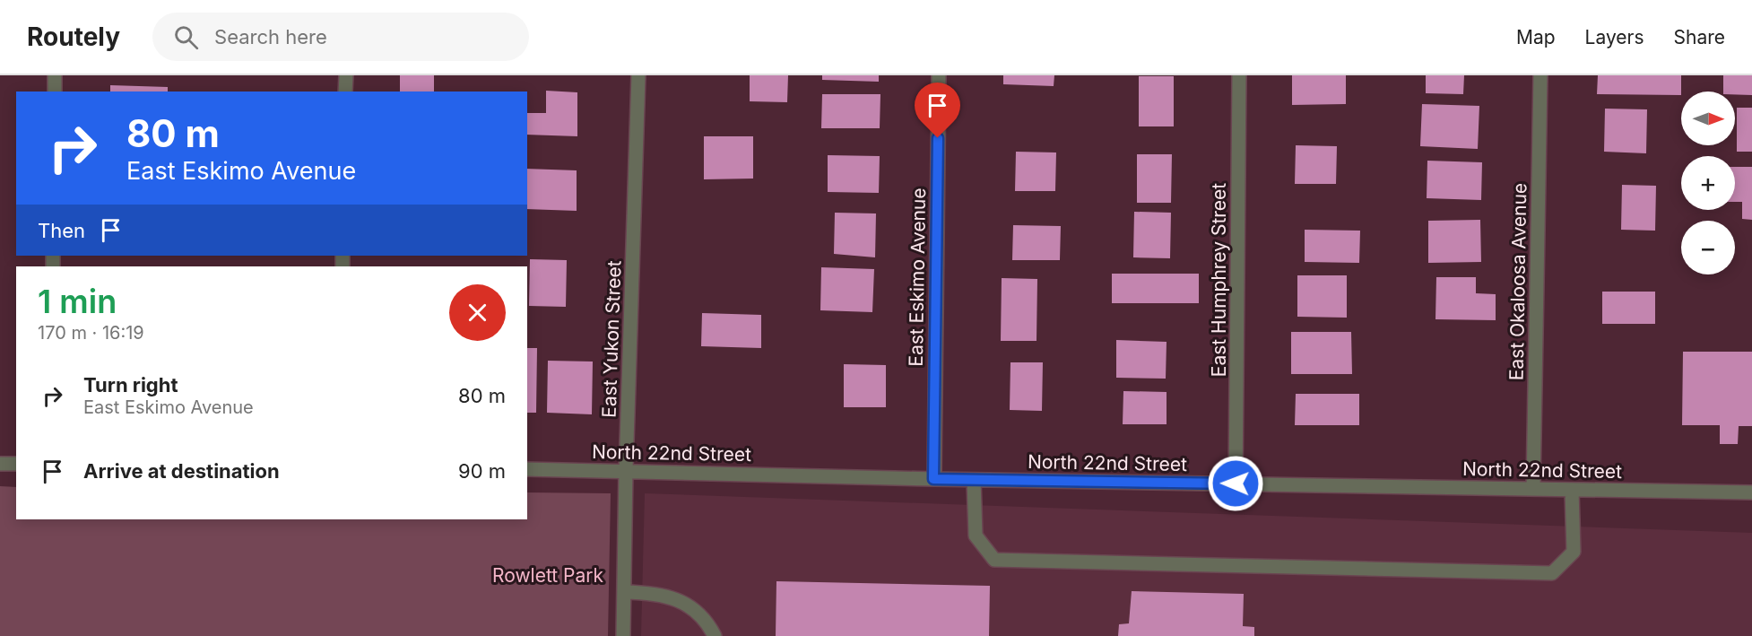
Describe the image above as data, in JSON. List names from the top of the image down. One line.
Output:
{"streets":{"street":["East Eskimo Avenue","East Humphrey Street","East Okaloosa Avenue","East Yukon Street","North 22nd Street"]},"crossings":[["East Eskimo Avenue","North 22nd Street"],["East Humphrey Street","North 22nd Street"],["East Okaloosa Avenue","North 22nd Street"],["East Yukon Street","North 22nd Street"]],"parks":["Rowlett Park"],"north":"right","page":{"header":"Routely","search":"Search here","nav":["Map","Layers","Share"],"map_buttons":["+","−"],"turn":["80 m","East Eskimo Avenue"],"then":"Then","heading":["1 min","170 m · 16:19"],"list":[{"name":"Turn right","note":"East Eskimo Avenue","value":"80 m"},{"name":"Arrive at destination","value":"90 m"}]}}
